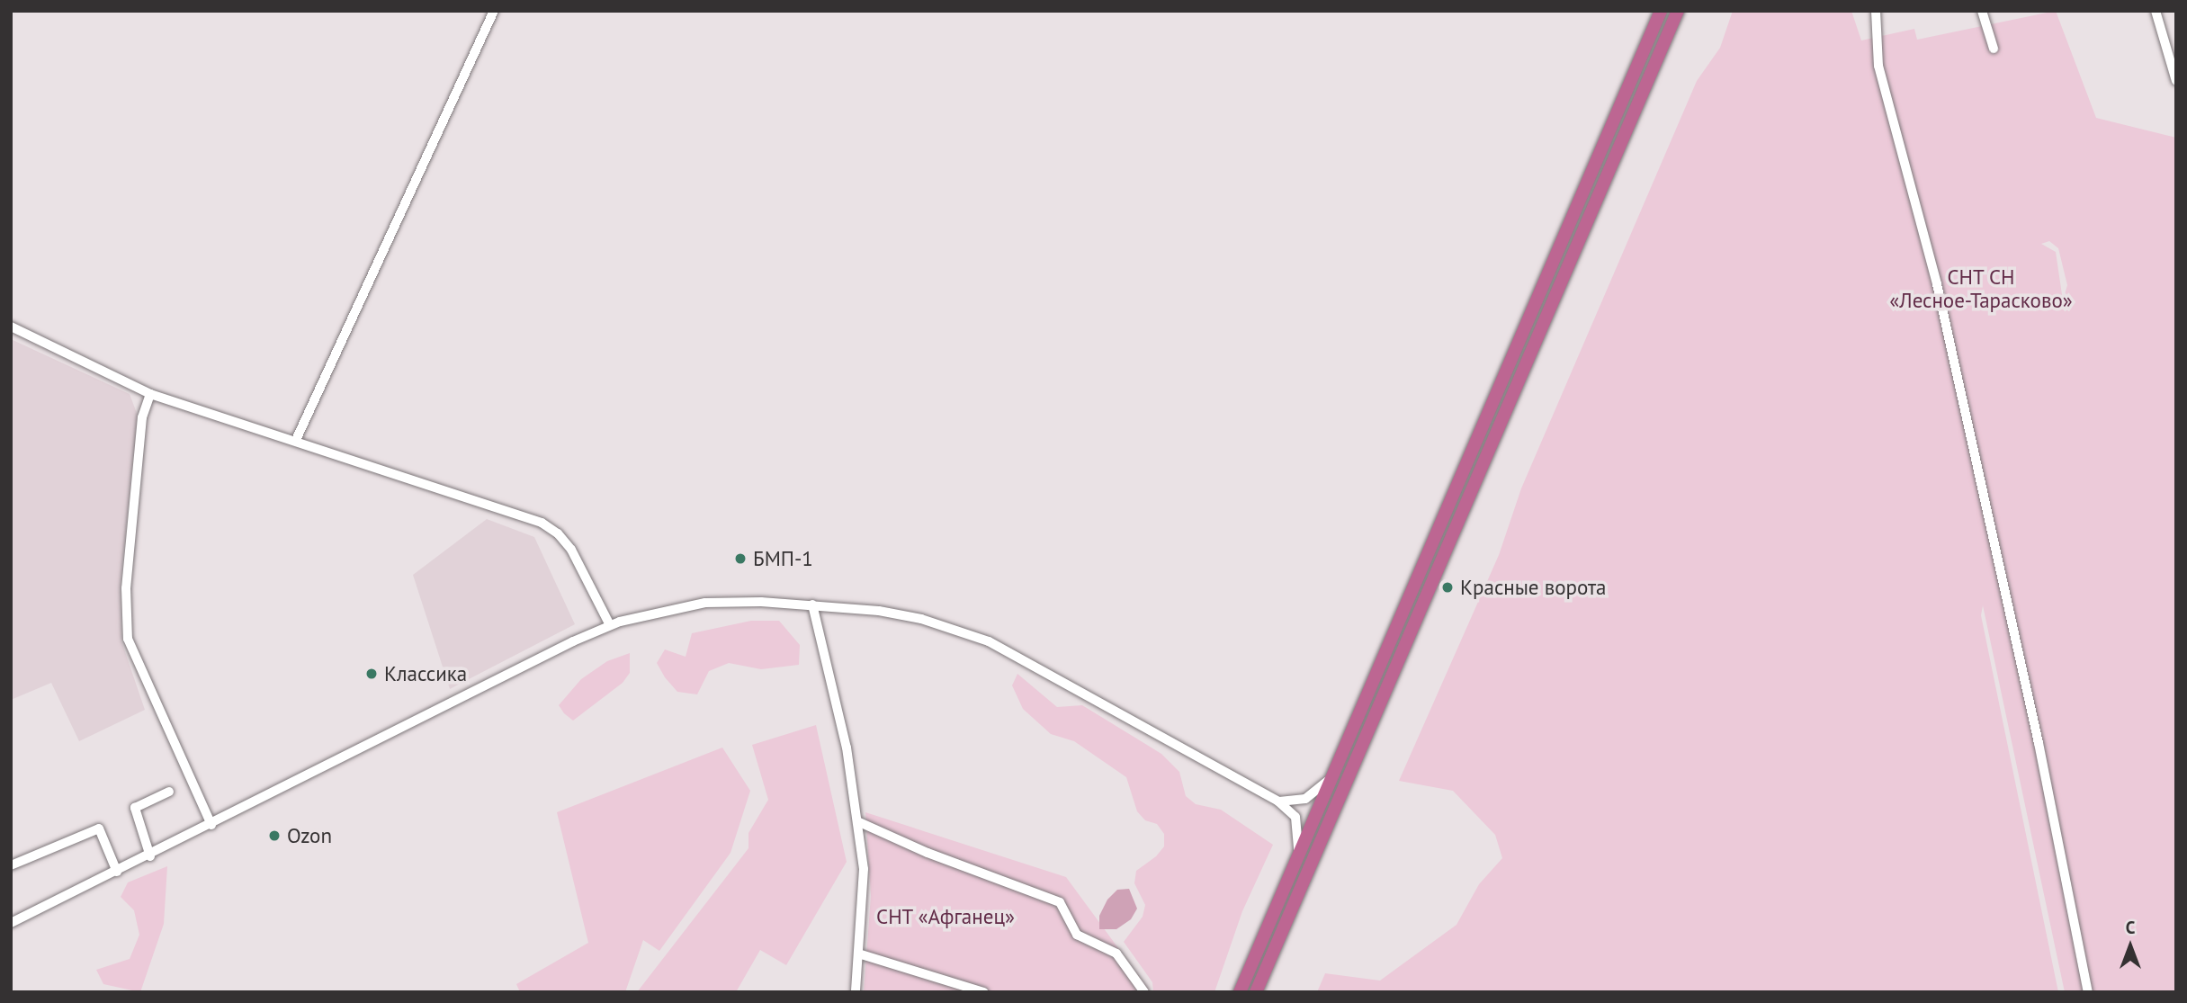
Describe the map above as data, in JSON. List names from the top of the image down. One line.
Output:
{"parks":["СНТ СН «Лесное-Тарасково»","СНТ «Афганец»"],"places":["БМП-1","Красные ворота","Классика","Ozon"],"north":"top"}
